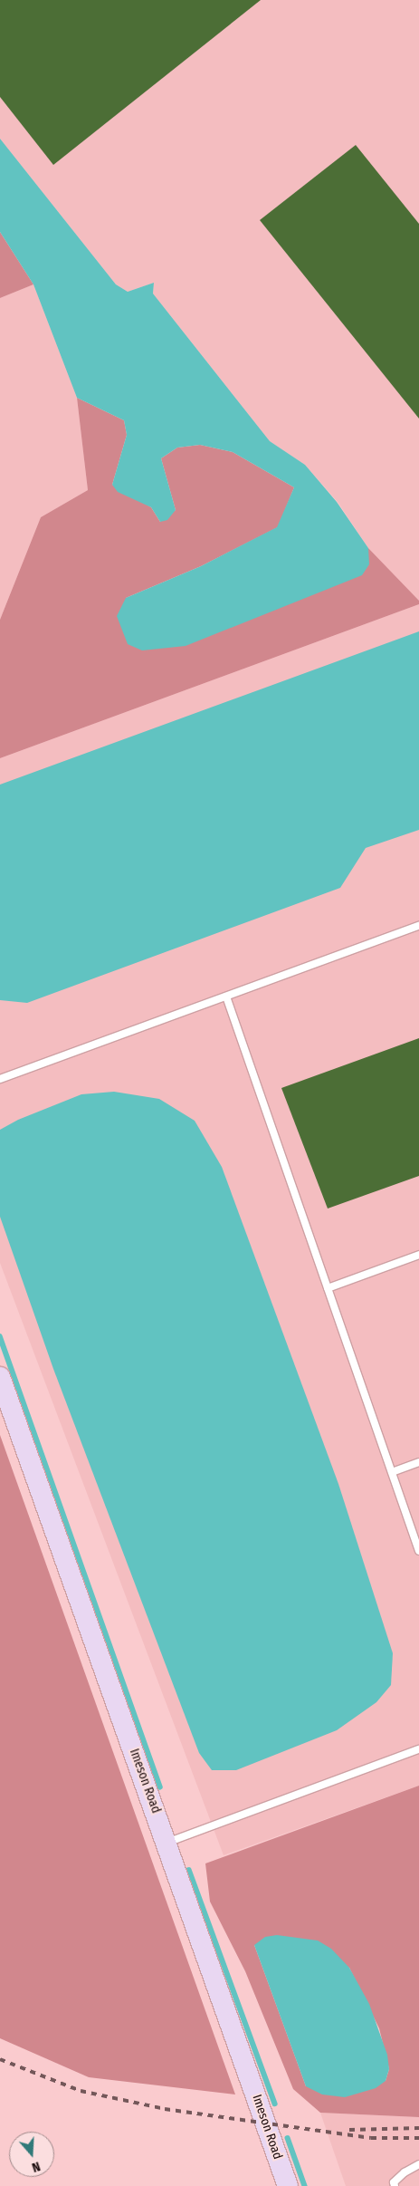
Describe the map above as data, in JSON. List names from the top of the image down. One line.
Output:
{"streets":{"street":["Imeson Road"]},"north":"bottom"}
